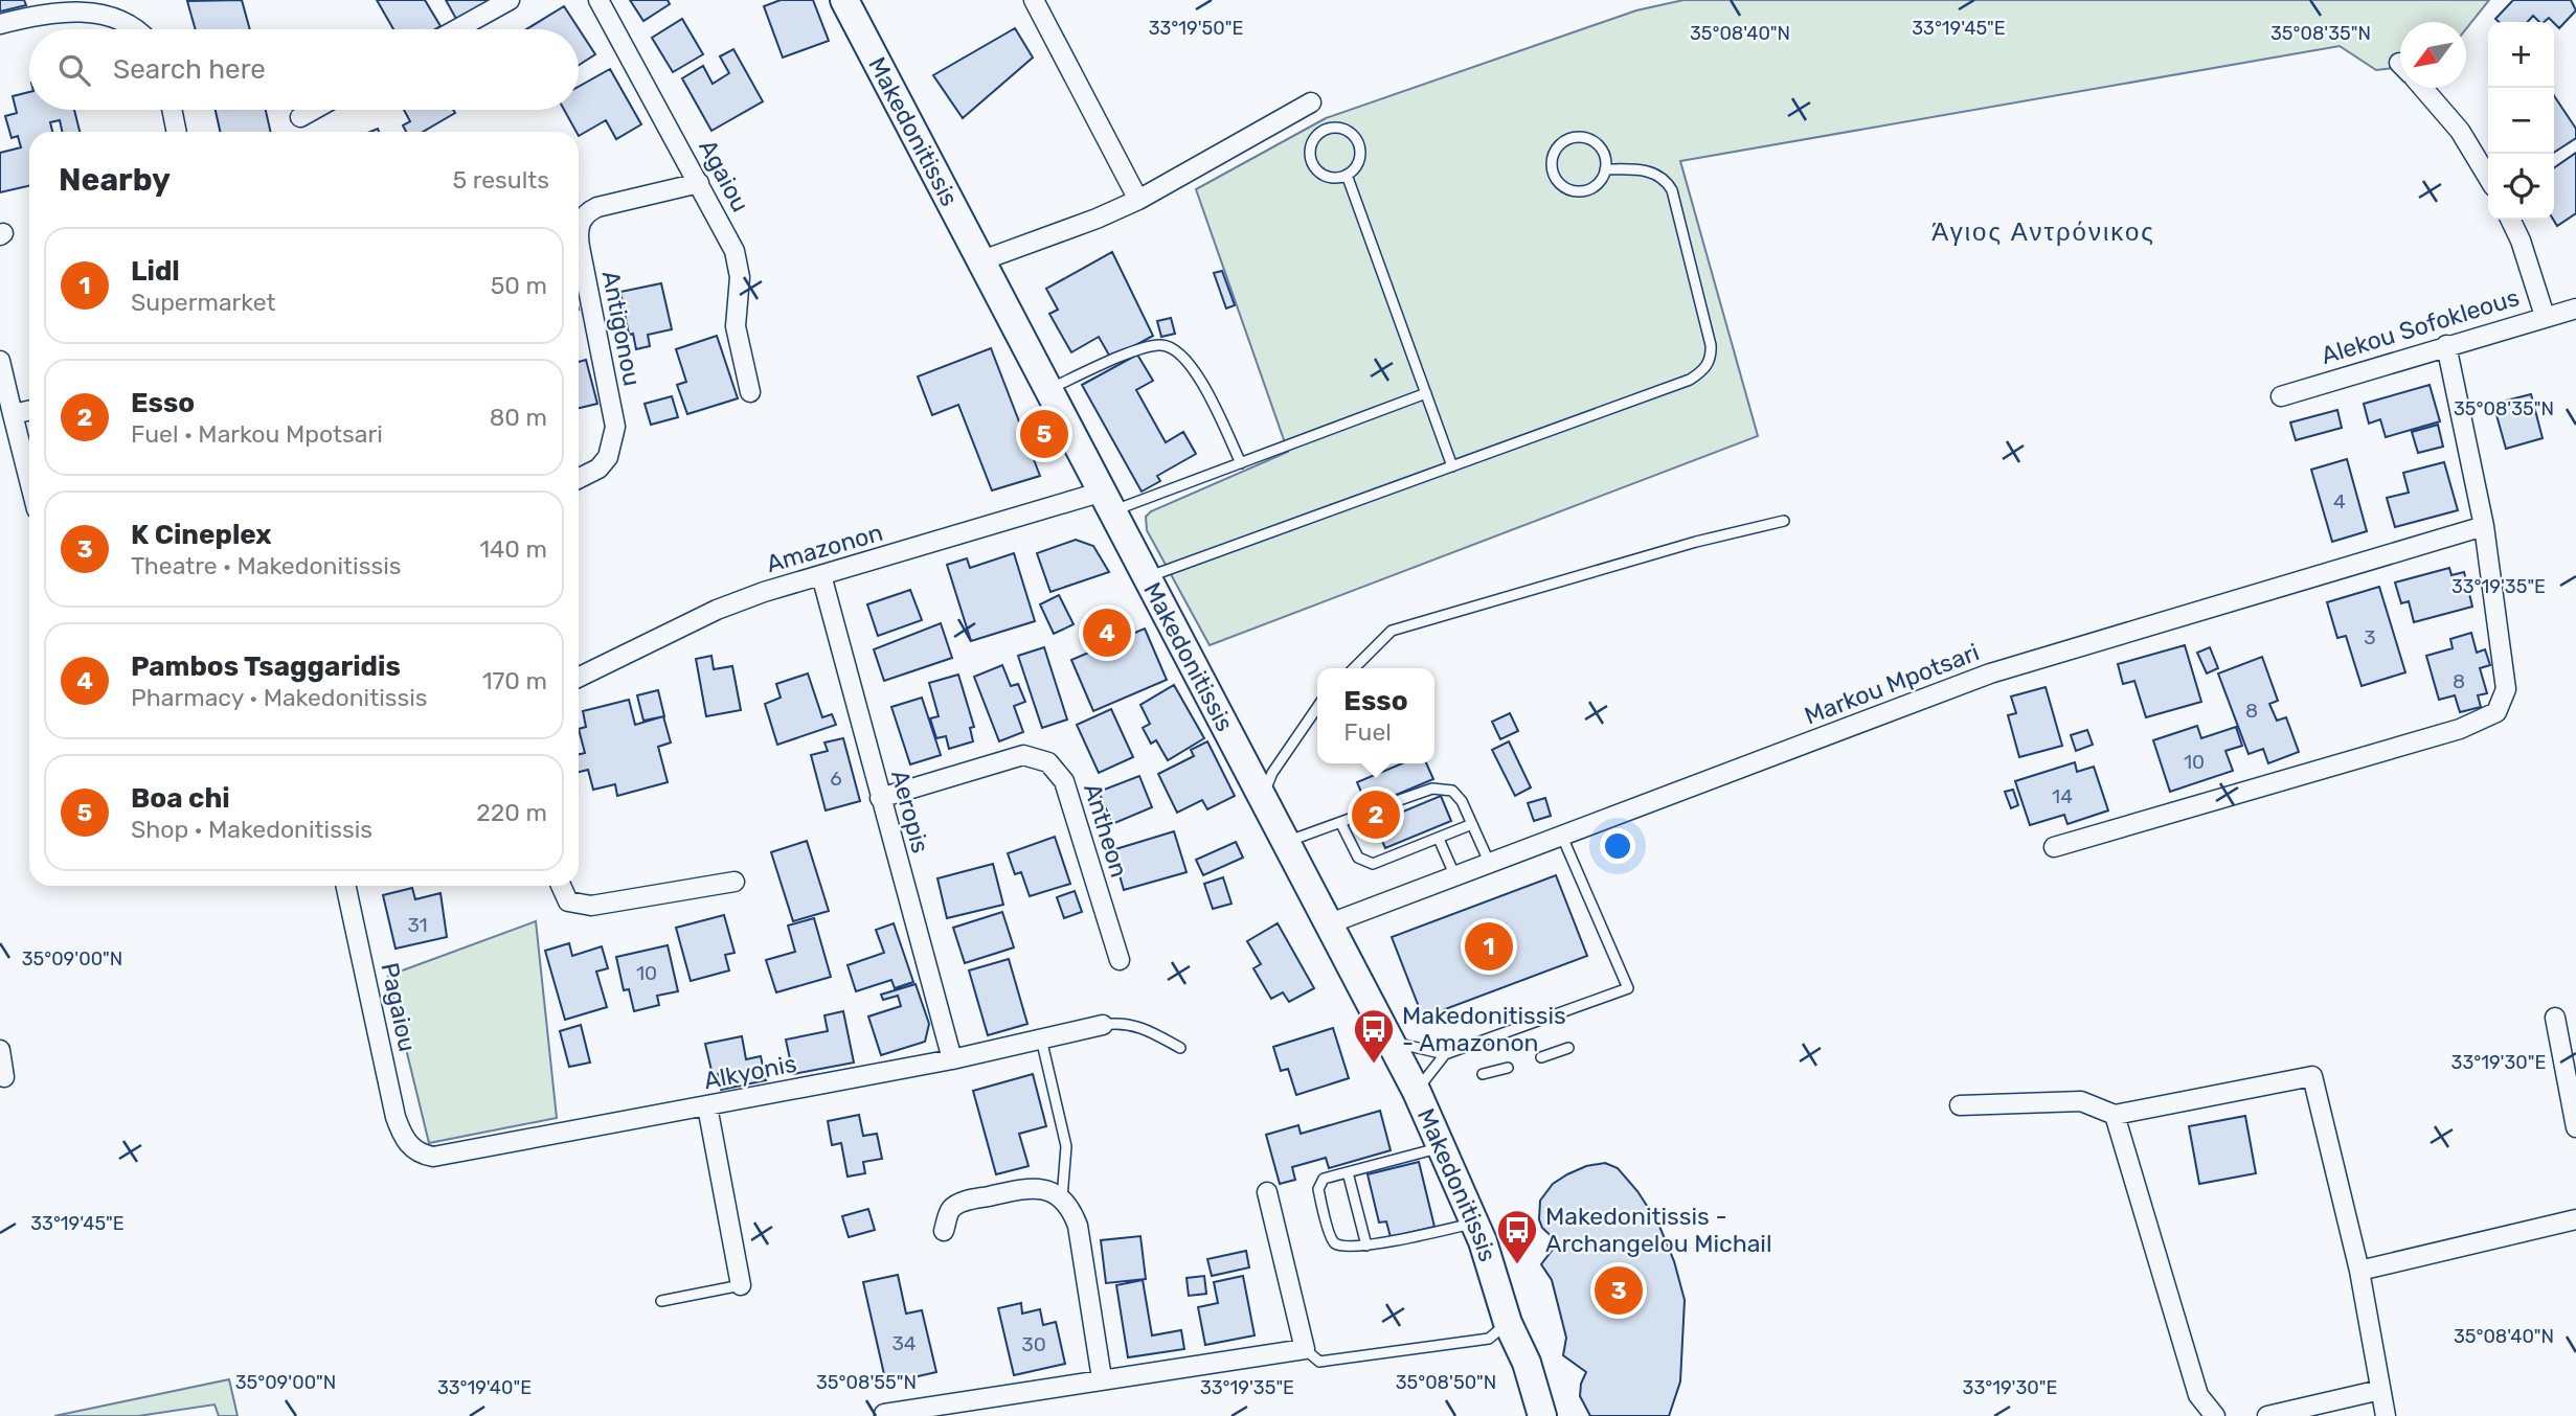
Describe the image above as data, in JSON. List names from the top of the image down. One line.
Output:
{"streets":{"main road":["Makedonitissis"],"street":["Agaiou","Alekou Sofokleous","Antigonou","Amazonon","Markou Mpotsari","Aeropis","Antheon","Pagaiou","Alkyonis"]},"crossings":[["Makedonitissis","Amazonon"],["Makedonitissis","Markou Mpotsari"],["Agaiou","Antigonou"],["Amazonon","Aeropis"],["Aeropis","Antheon"],["Aeropis","Alkyonis"],["Pagaiou","Alkyonis"]],"districts":["Άγιος Αντρόνικος"],"places":{"bus stop":["Makedonitissis - Amazonon","Makedonitissis - Archangelou Michail"]},"house_numbers":["4","3","8","8","10","6","14","31","10","34","30"],"north":"bottom left","page":{"map_buttons":["+","−"],"search":"Search here","heading":["Nearby","5 results"],"list":[{"mark":"1","name":"Lidl","note":"Supermarket","value":"50 m"},{"mark":"2","name":"Esso","note":"Fuel · Markou Mpotsari","value":"80 m"},{"mark":"3","name":"K Cineplex","note":"Theatre · Makedonitissis","value":"140 m"},{"mark":"4","name":"Pambos Tsaggaridis","note":"Pharmacy · Makedonitissis","value":"170 m"},{"mark":"5","name":"Boa chi","note":"Shop · Makedonitissis","value":"220 m"}],"pins":["5","4","2","1","3"],"popup":["Esso","Fuel"]},"coordinates":["33°19'45\"E","33°19'50\"E","35°08'40\"N","35°08'35\"N","33°19'35\"E","35°09'00\"N","33°19'30\"E","35°08'55\"N","35°08'50\"N","33°19'40\"E"]}
